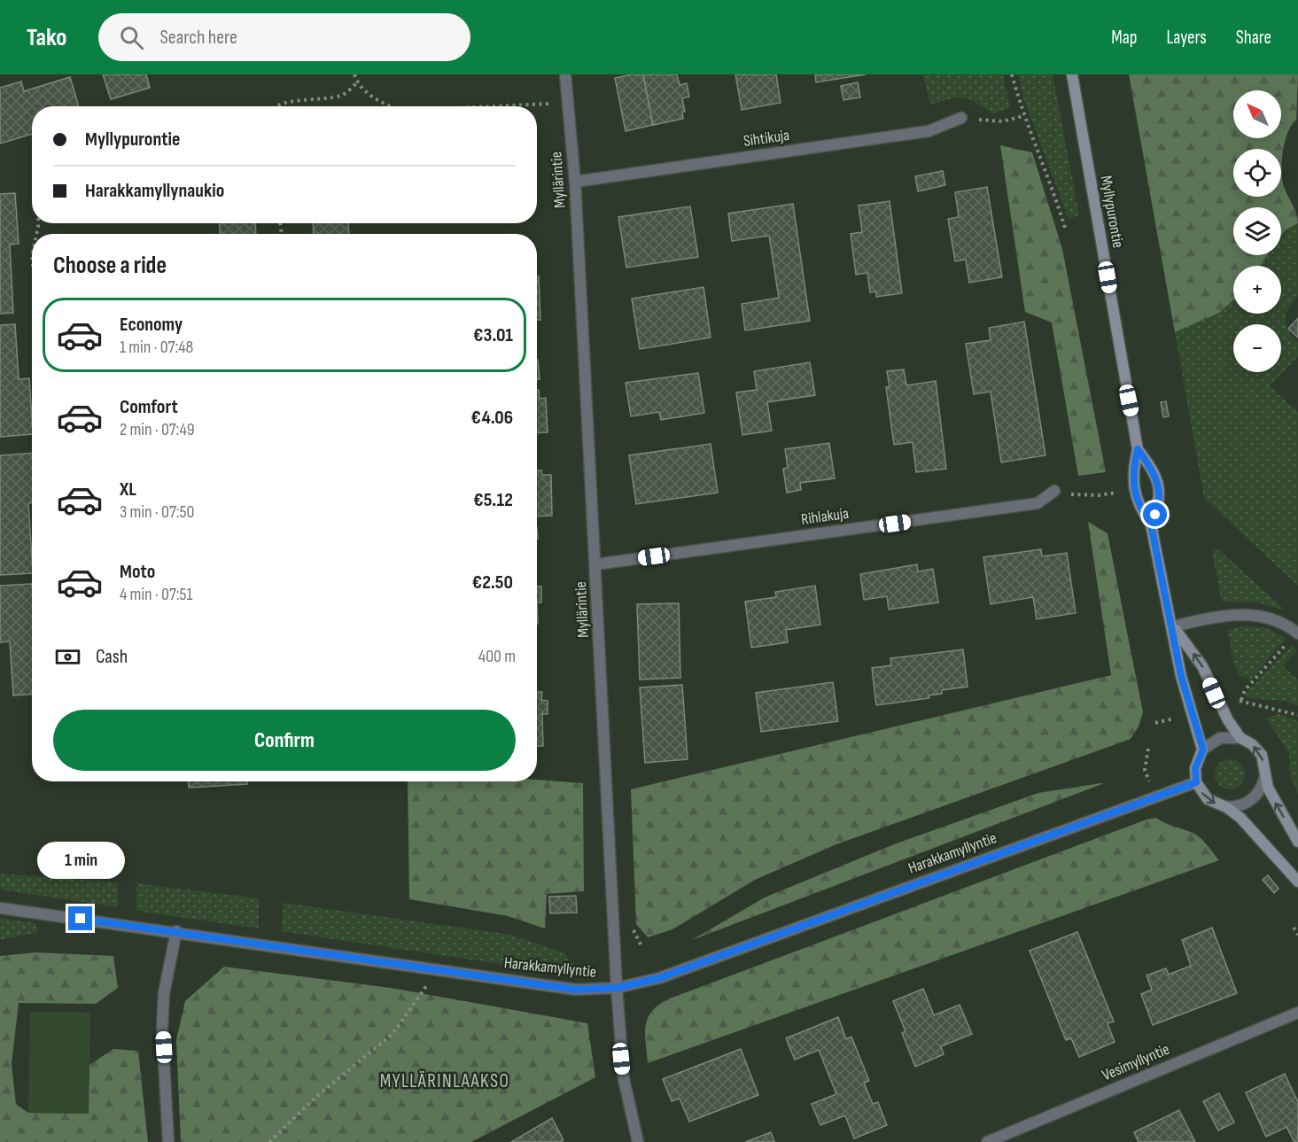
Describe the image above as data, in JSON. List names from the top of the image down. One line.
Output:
{"streets":{"main road":["Myllypurontie"],"street":["Sihtikuja","Myllärintie","Rihlakuja","Harakkamyllyntie","Vesimyllyntie"]},"crossings":[["Sihtikuja","Myllärintie"],["Myllärintie","Rihlakuja"],["Myllärintie","Harakkamyllyntie"],["Myllypurontie","Harakkamyllyntie"]],"districts":["MYLLÄRINLAAKSO"],"north":"top left","page":{"header":"Tako","search":"Search here","nav":["Map","Layers","Share"],"map_buttons":["+","−"],"banner":["Myllypurontie","Harakkamyllynaukio"],"heading":"Choose a ride","list":[{"name":"Economy","note":"1 min · 07:48","value":"€3.01"},{"name":"Comfort","note":"2 min · 07:49","value":"€4.06"},{"name":"XL","note":"3 min · 07:50","value":"€5.12"},{"name":"Moto","note":"4 min · 07:51","value":"€2.50"}],"pay":["Cash","400 m"],"buttons":"Confirm","bubble":"1 min"}}
